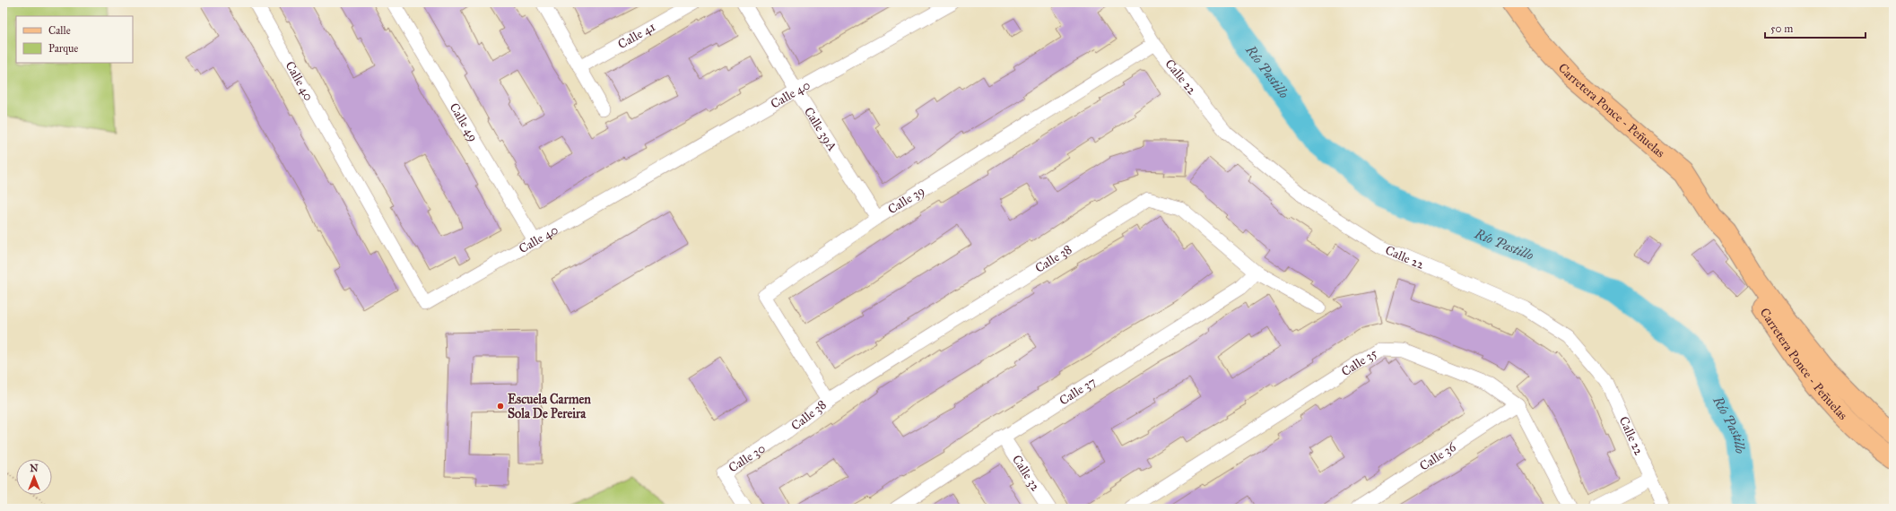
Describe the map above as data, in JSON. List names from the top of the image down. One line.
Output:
{"streets":{"main road":["Carretera Ponce - Peñuelas"],"street":["Calle 41","Calle 22","Calle 40","Calle 49","Calle 39A","Calle 39","Calle 38","Calle 35","Calle 37","Calle 36","Calle 30","Calle 32"]},"crossings":[["Calle 22","Calle 39"],["Calle 40","Calle 49"],["Calle 40","Calle 39A"],["Calle 39A","Calle 39"],["Calle 39","Calle 38"],["Calle 38","Calle 37"],["Calle 38","Calle 30"],["Calle 35","Calle 36"],["Calle 37","Calle 32"]],"water":["Río Pastillo"],"places":["Escuela Carmen Sola De Pereira"],"legend":["Calle","Parque"],"scale_bar":"50 m","north":"top"}
